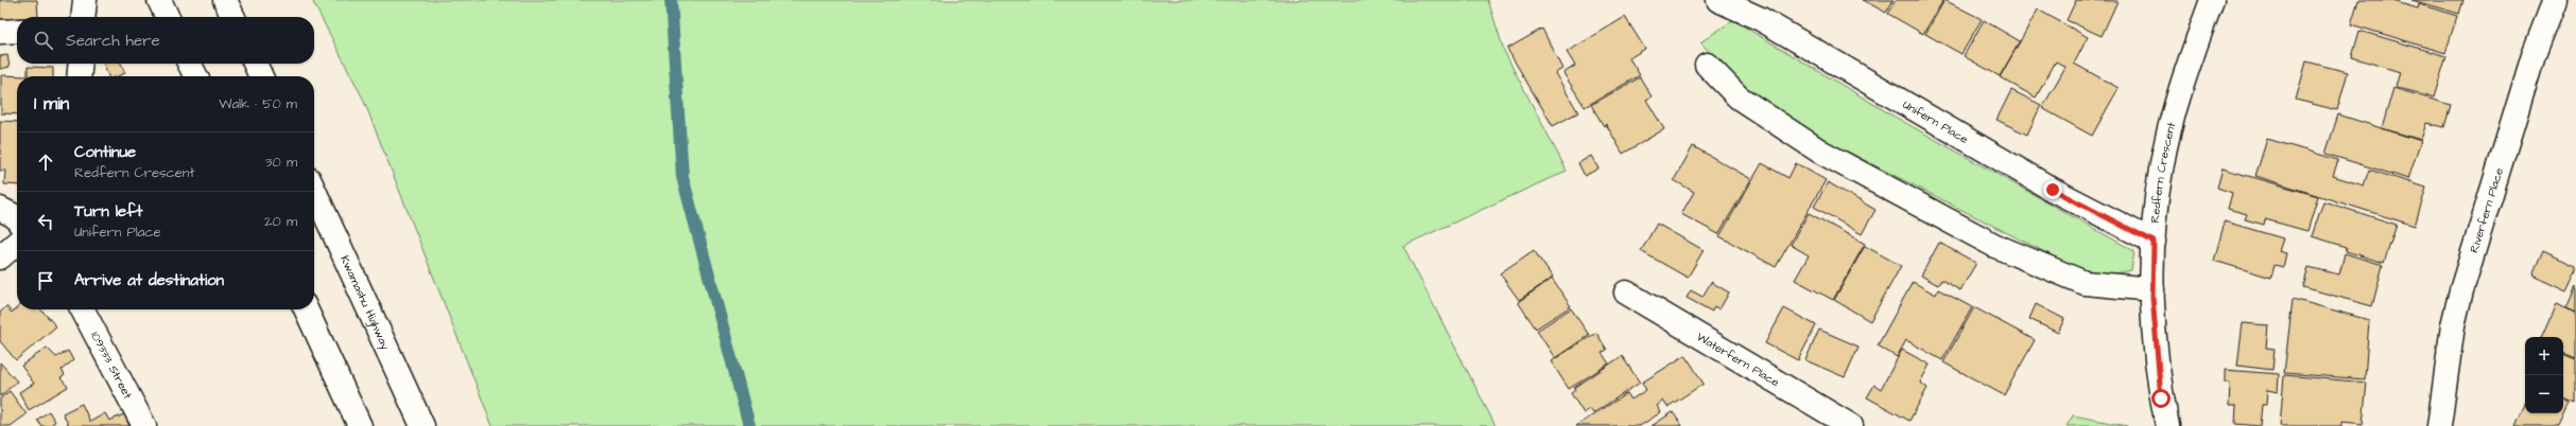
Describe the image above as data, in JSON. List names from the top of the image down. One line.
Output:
{"streets":{"street":["Unifern Place","Redfern Crescent","Riverfern Place","Kwamashu Highway","Waterfern Place","109333 Street"]},"crossings":[["Unifern Place","Redfern Crescent"]],"page":{"search":"Search here","heading":["1 min","Walk · 50 m"],"list":[["Continue","Redfern Crescent","30 m"],["Turn left","Unifern Place","20 m"],"Arrive at destination"],"map_buttons":["+","−"]}}
